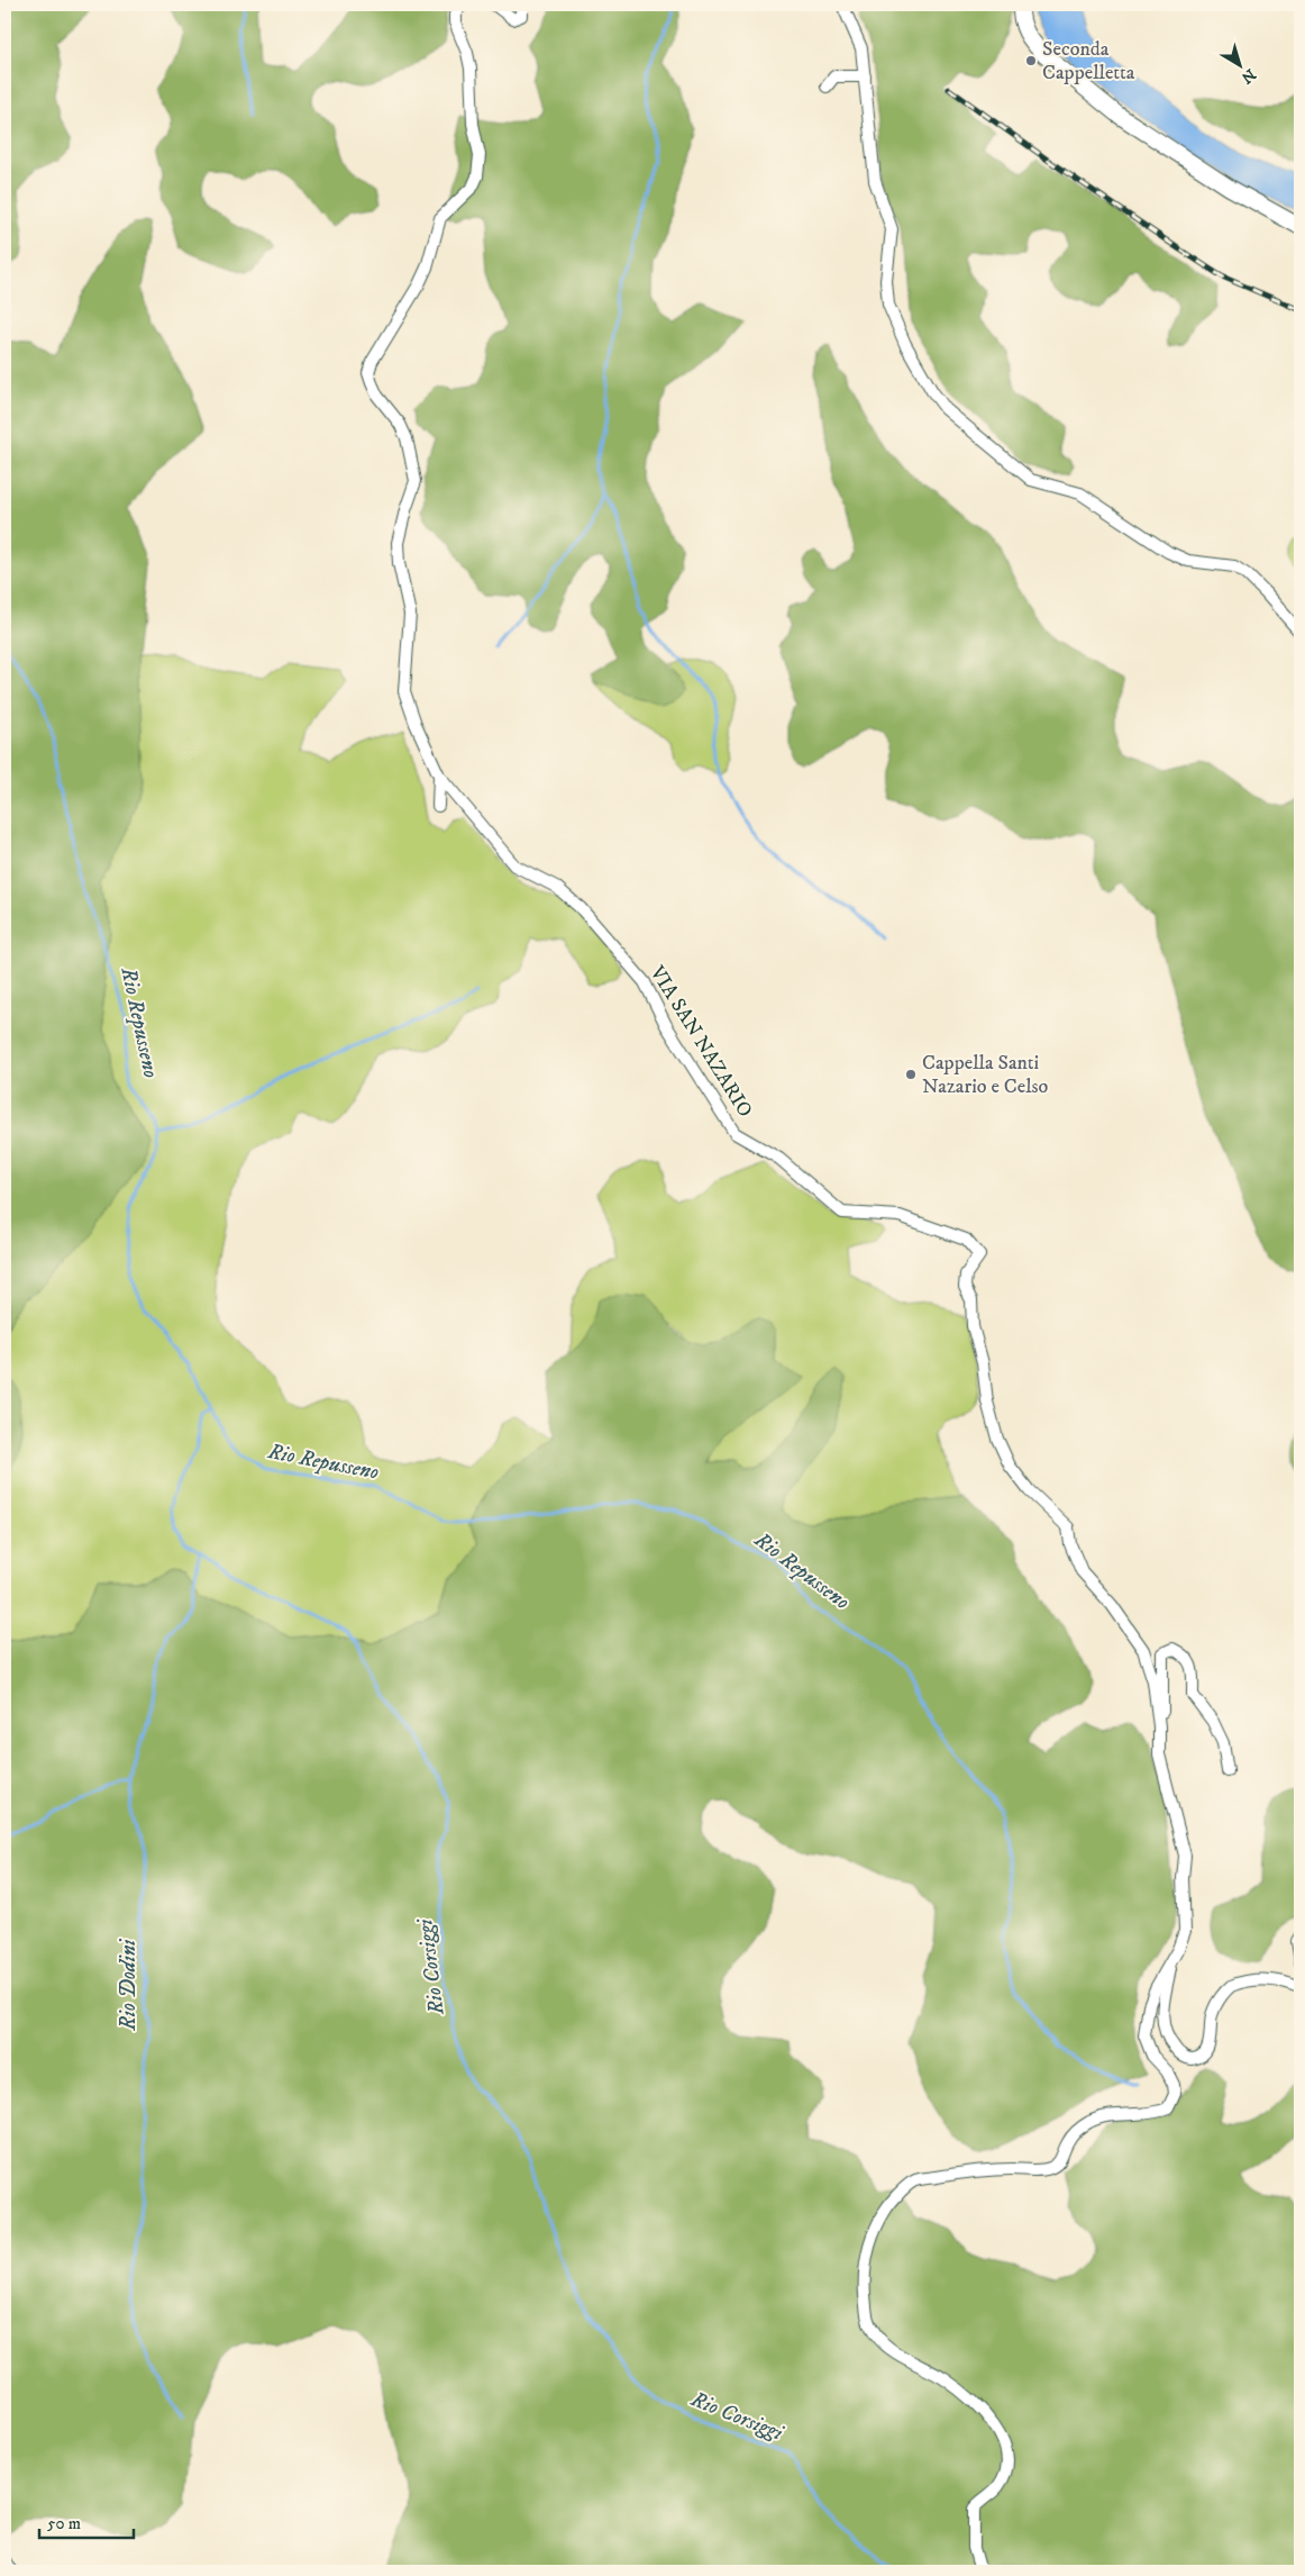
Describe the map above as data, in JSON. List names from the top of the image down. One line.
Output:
{"streets":{"street":["VIA SAN NAZARIO"]},"water":["Rio Repusseno","Rio Corsiggi","Rio Dodini"],"places":["Seconda Cappelletta","Cappella Santi Nazario e Celso"],"scale_bar":"50 m","north":"bottom right"}
